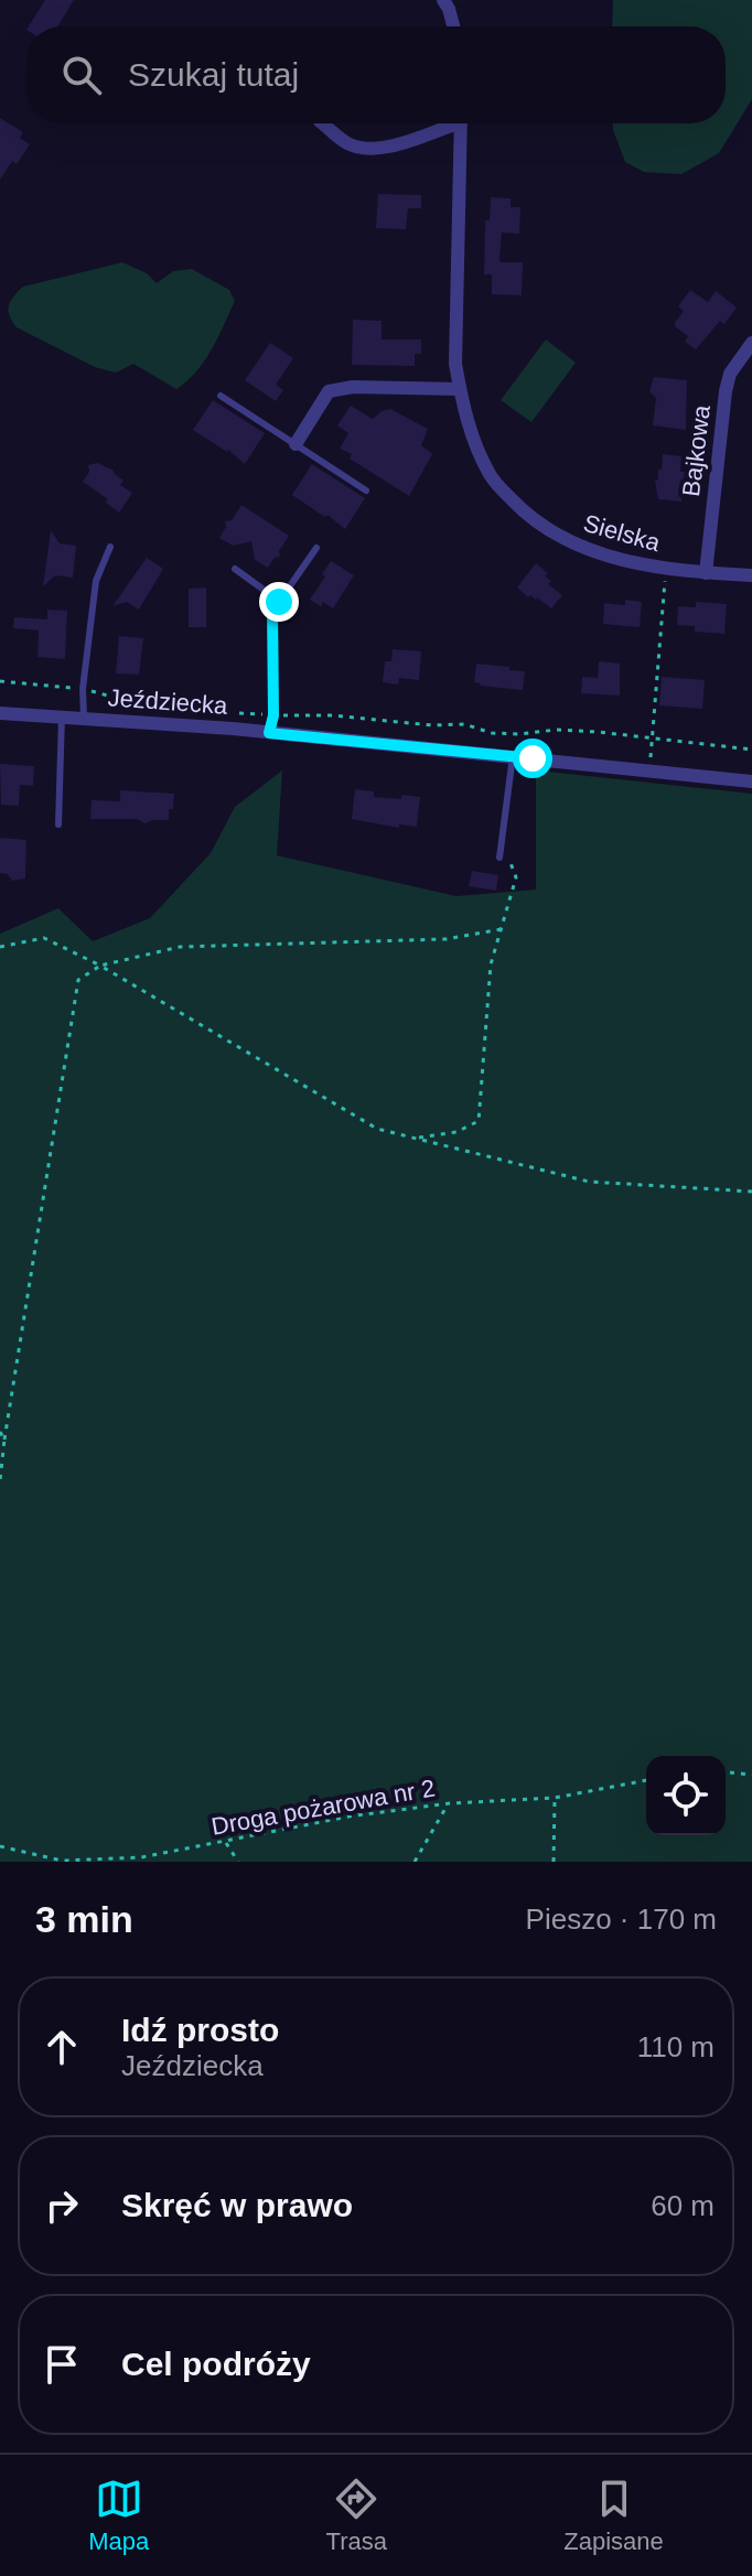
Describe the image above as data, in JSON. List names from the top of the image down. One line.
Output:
{"streets":{"street":["Bajkowa","Sielska","Jeździecka"],"path":["Droga pożarowa nr 2"]},"crossings":[["Bajkowa","Sielska"]],"page":{"search":"Szukaj tutaj","heading":["3 min","Pieszo · 170 m"],"list":[["Idź prosto","Jeździecka","110 m"],["Skręć w prawo","60 m"],"Cel podróży"],"nav":["Mapa","Trasa","Zapisane"]}}
